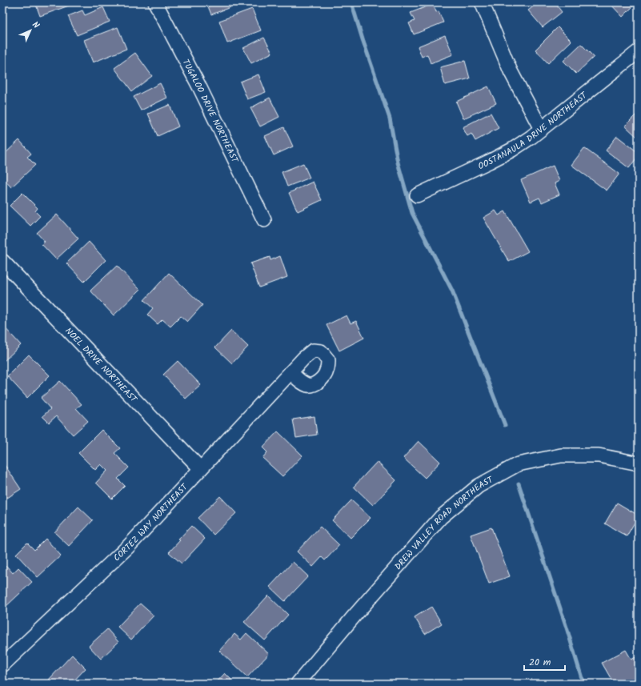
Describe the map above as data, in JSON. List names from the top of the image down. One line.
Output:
{"streets":{"street":["TUGALOO DRIVE NORTHEAST","OOSTANAULA DRIVE NORTHEAST","NOEL DRIVE NORTHEAST","CORTEZ WAY NORTHEAST","DREW VALLEY ROAD NORTHEAST"]},"crossings":[["NOEL DRIVE NORTHEAST","CORTEZ WAY NORTHEAST"]],"scale_bar":"20 m","north":"top right"}
